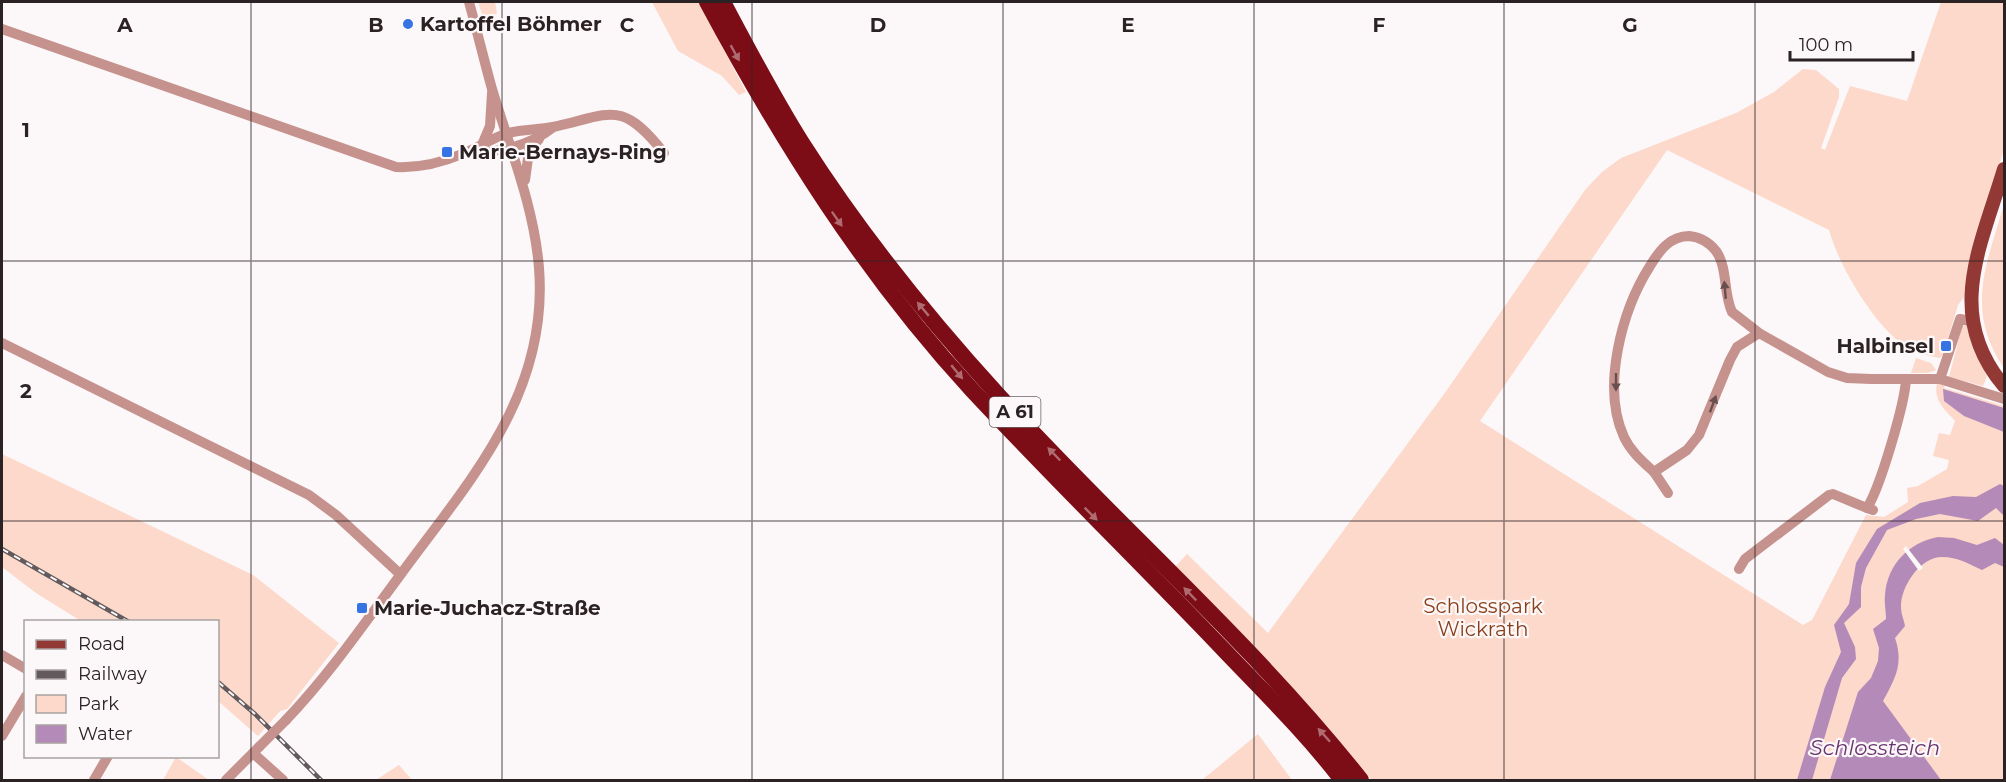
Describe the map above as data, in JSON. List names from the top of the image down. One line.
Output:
{"streets":{"highway":["A 61"]},"water":["Schlossteich"],"parks":["Schlosspark Wickrath"],"places":{"other":["Kartoffel Böhmer"],"transit":["Marie-Bernays-Ring","Halbinsel","Marie-Juchacz-Straße"]},"legend":["Road","Railway","Park","Water"],"scale_bar":"100 m","grid":{"columns":["A","B","C","D","E","F","G"],"rows":["1","2"]}}
